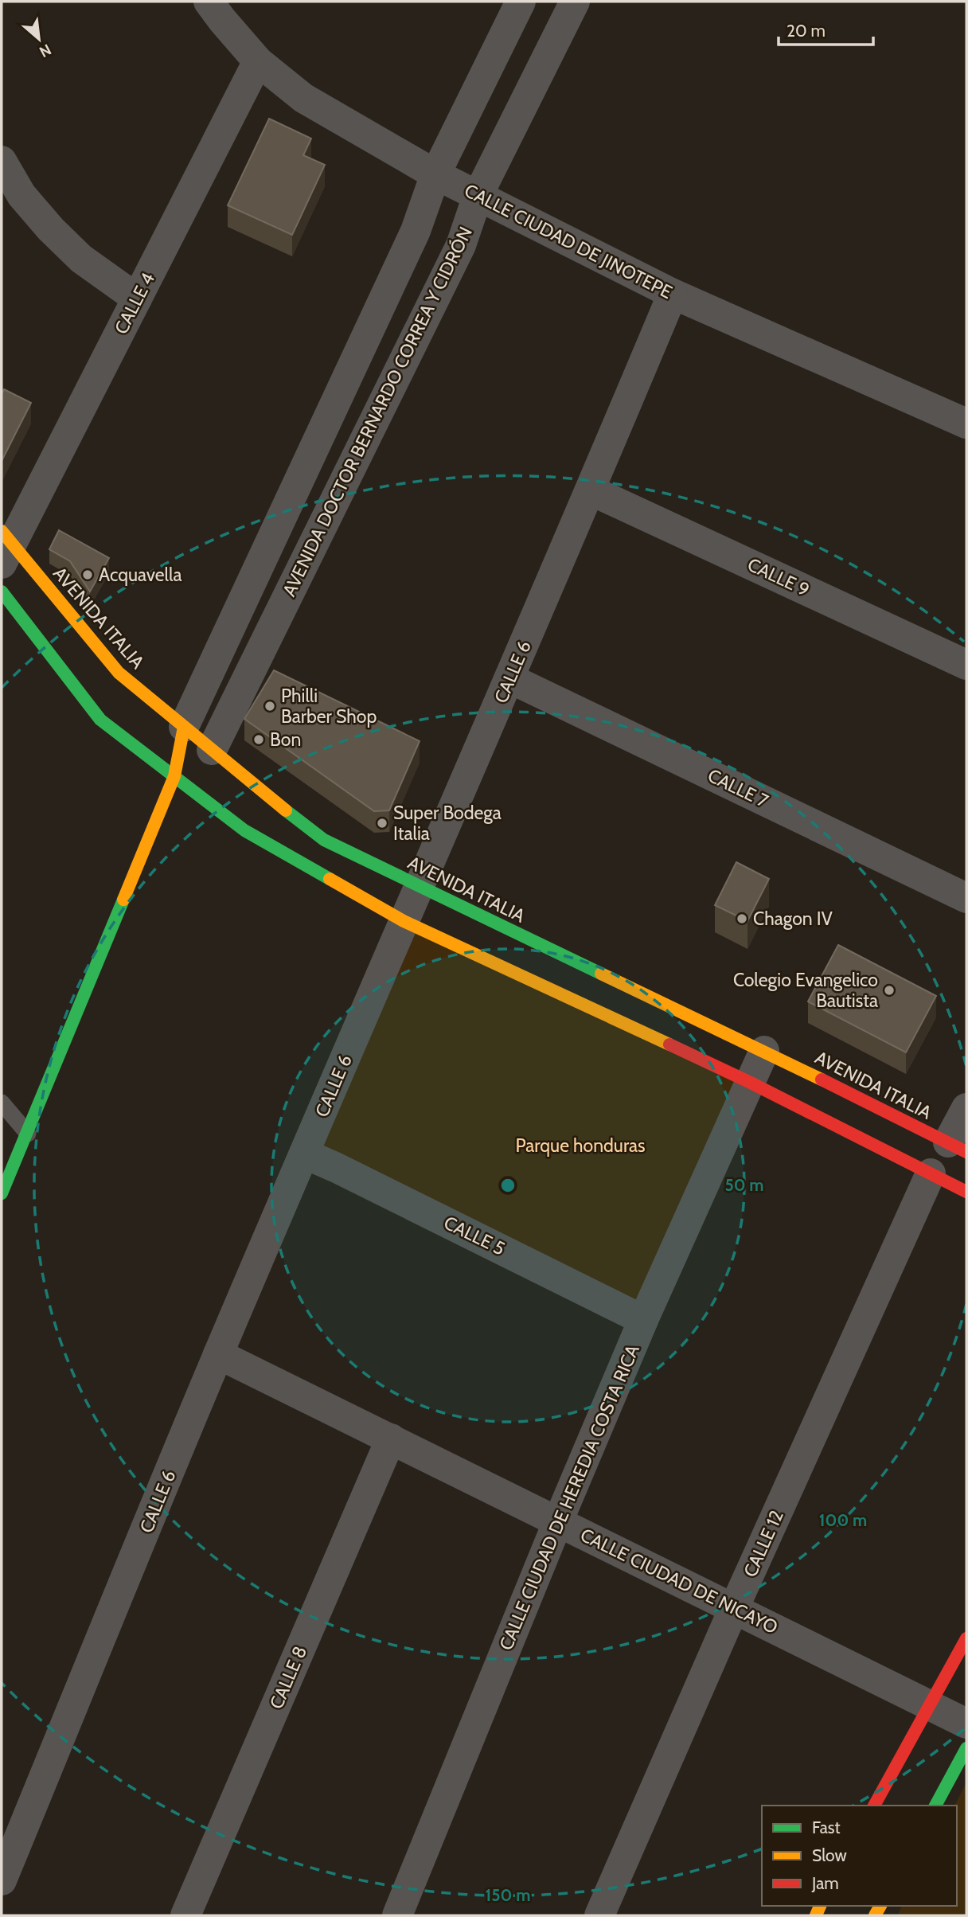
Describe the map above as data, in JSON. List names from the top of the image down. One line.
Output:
{"streets":{"street":["CALLE CIUDAD DE JINOTEPE","CALLE 4","AVENIDA DOCTOR BERNARDO CORREA Y CIDRÓN","CALLE 9","AVENIDA ITALIA","CALLE 6","CALLE 7","CALLE 5","CALLE CIUDAD DE HEREDIA COSTA RICA","CALLE 12","CALLE CIUDAD DE NICAYO","CALLE 8"]},"crossings":[["CALLE CIUDAD DE JINOTEPE","CALLE 4"],["CALLE CIUDAD DE JINOTEPE","AVENIDA DOCTOR BERNARDO CORREA Y CIDRÓN"],["CALLE CIUDAD DE JINOTEPE","CALLE 6"],["CALLE 4","AVENIDA ITALIA"],["AVENIDA DOCTOR BERNARDO CORREA Y CIDRÓN","AVENIDA ITALIA"],["CALLE 9","CALLE 6"],["AVENIDA ITALIA","CALLE 6"],["AVENIDA ITALIA","CALLE CIUDAD DE HEREDIA COSTA RICA"],["CALLE 6","CALLE 7"],["CALLE 6","CALLE 5"],["CALLE 6","CALLE CIUDAD DE NICAYO"],["CALLE 5","CALLE CIUDAD DE HEREDIA COSTA RICA"],["CALLE CIUDAD DE HEREDIA COSTA RICA","CALLE CIUDAD DE NICAYO"],["CALLE 12","CALLE CIUDAD DE NICAYO"],["CALLE CIUDAD DE NICAYO","CALLE 8"]],"parks":["Parque honduras"],"places":["Acquavella","Philli Barber Shop","Bon","Super Bodega Italia","Chagon IV","Colegio Evangelico Bautista"],"legend":["Fast","Slow","Jam"],"scale_bar":"20 m","north":"bottom right","rings":["50 m","100 m","150 m"]}
